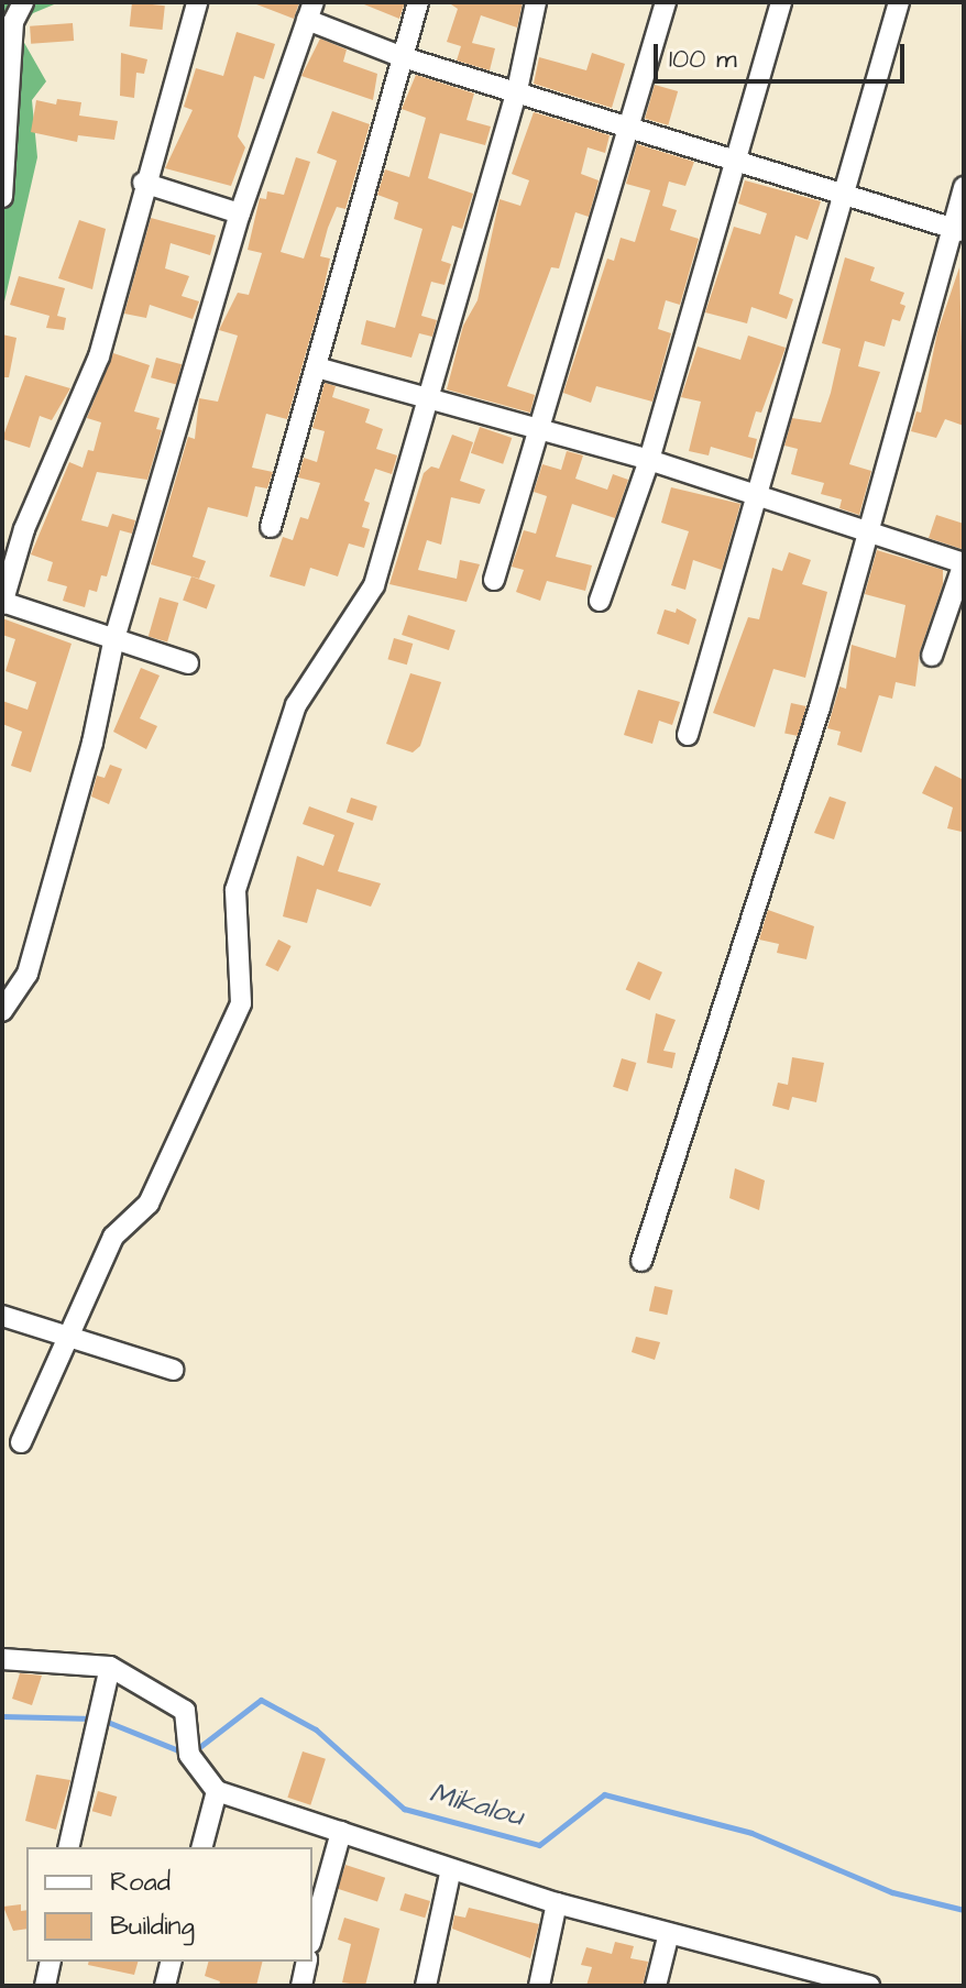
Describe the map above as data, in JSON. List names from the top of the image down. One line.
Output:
{"water":["Mikalou"],"legend":["Road","Building"],"scale_bar":"100 m"}
